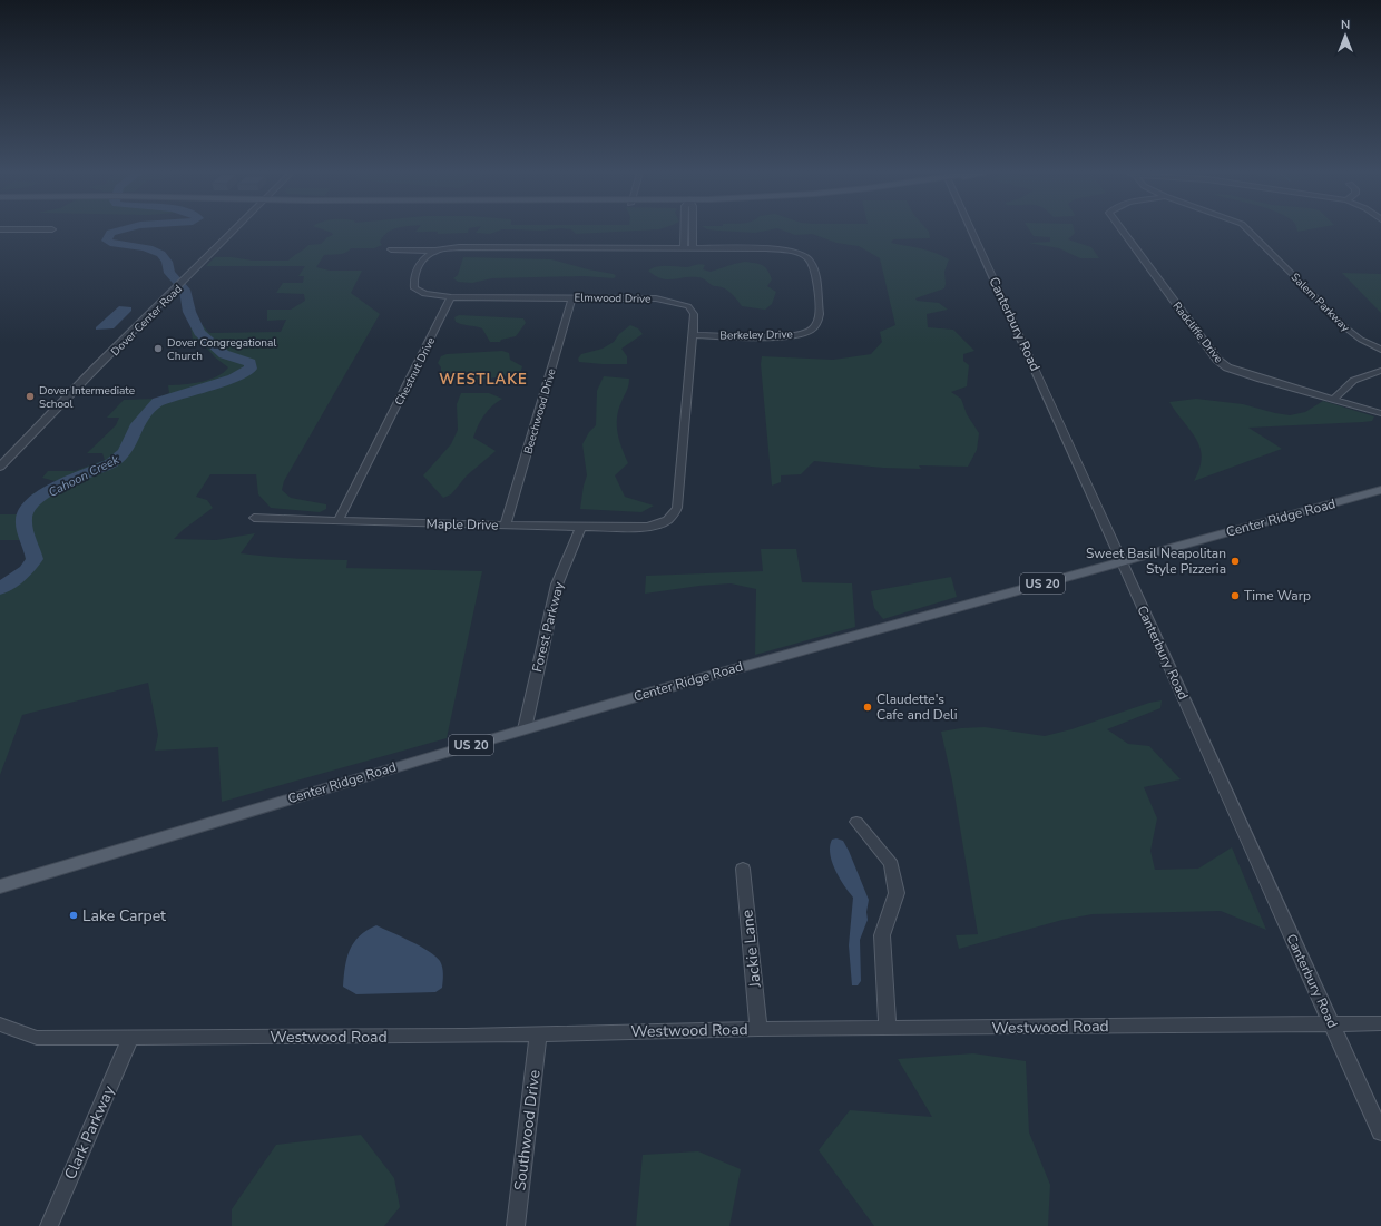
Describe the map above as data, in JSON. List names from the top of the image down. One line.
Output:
{"streets":{"main road":["Center Ridge Road","US 20"],"street":["Elmwood Drive","Salem Parkway","Dover Center Road","Canterbury Road","Radcliffe Drive","Berkeley Drive","Chestnut Drive","Beechwood Drive","Maple Drive","Forest Parkway","Jackie Lane","Westwood Road","Southwood Drive","Clark Parkway"]},"crossings":[["Elmwood Drive","Berkeley Drive"],["Elmwood Drive","Chestnut Drive"],["Elmwood Drive","Beechwood Drive"],["Elmwood Drive","Maple Drive"],["Canterbury Road","Center Ridge Road"],["Canterbury Road","Westwood Road"],["Chestnut Drive","Maple Drive"],["Beechwood Drive","Maple Drive"],["Center Ridge Road","Forest Parkway"],["Maple Drive","Forest Parkway"],["Jackie Lane","Westwood Road"],["Westwood Road","Southwood Drive"],["Westwood Road","Clark Parkway"]],"districts":["WESTLAKE"],"water":["Cahoon Creek"],"places":["Dover Congregational Church","Dover Intermediate School","Sweet Basil Neapolitan Style Pizzeria","Time Warp","Claudette's Cafe and Deli","Lake Carpet"],"north":"top"}
